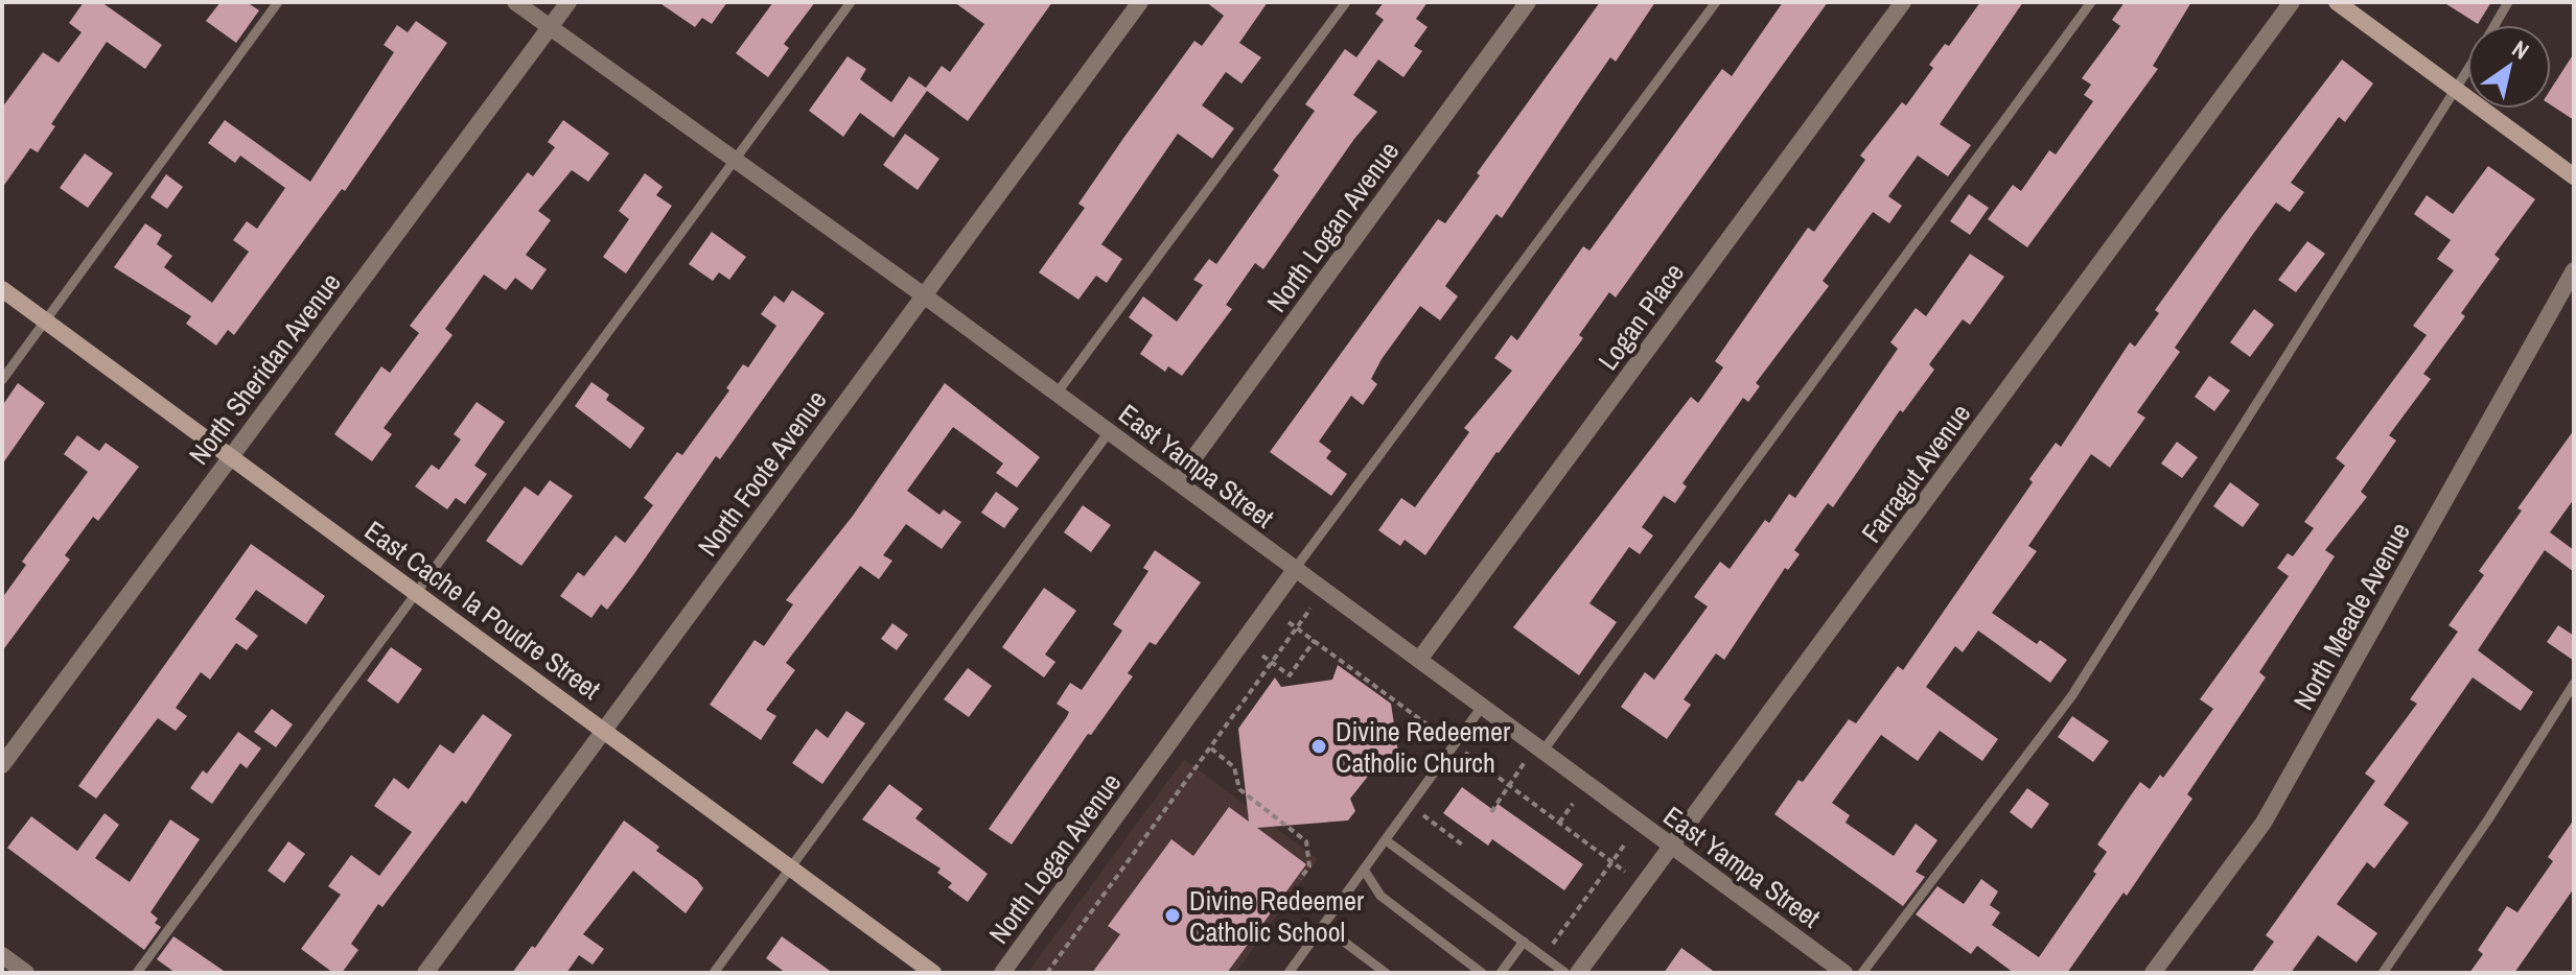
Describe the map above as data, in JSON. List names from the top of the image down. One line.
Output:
{"streets":{"street":["North Logan Avenue","Logan Place","North Sheridan Avenue","East Yampa Street","North Foote Avenue","Farragut Avenue","East Cache la Poudre Street","North Meade Avenue"]},"crossings":[["North Logan Avenue","East Yampa Street"],["Logan Place","East Yampa Street"],["North Sheridan Avenue","East Yampa Street"],["North Sheridan Avenue","East Cache la Poudre Street"],["East Yampa Street","North Foote Avenue"],["East Yampa Street","Farragut Avenue"],["North Foote Avenue","East Cache la Poudre Street"]],"places":["Divine Redeemer Catholic Church","Divine Redeemer Catholic School"],"north":"top right"}
